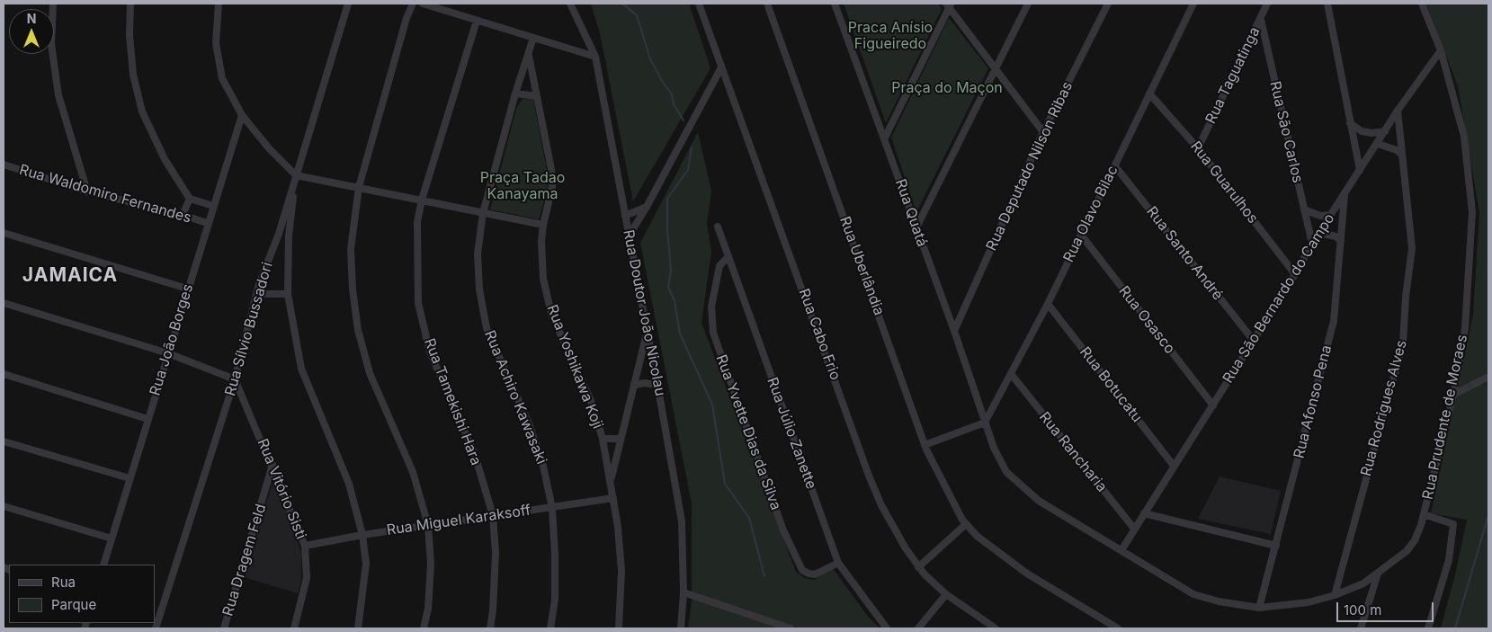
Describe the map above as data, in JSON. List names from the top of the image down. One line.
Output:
{"streets":{"street":["Rua Taguatinga","Rua São Carlos","Rua Deputado Nilson Ribas","Rua Guarulhos","Rua Waldomiro Fernandes","Rua Quatá","Rua Olavo Bilac","Rua Santo André","Rua Uberlândia","Rua São Bernardo do Campo","Rua Doutor João Nicolau","Rua Osasco","Rua Sílvio Bussadori","Rua Cabo Frio","Rua João Borges","Rua Yoshikawa Koji","Rua Botucatu","Rua Achiro Kawasaki","Rua Tamekishi Hara","Rua Afonso Pena","Rua Rodrigues Alves","Rua Prudente de Moraes","Rua Yvette Dias da Silva","Rua Júlio Zanette","Rua Rancharia","Rua Vitório Sisti","Rua Miguel Karaksoff","Rua Dragem Feld"]},"crossings":[["Rua Taguatinga","Rua São Carlos"],["Rua Taguatinga","Rua Guarulhos"],["Rua São Carlos","Rua São Bernardo do Campo"],["Rua Deputado Nilson Ribas","Rua Quatá"],["Rua Guarulhos","Rua Olavo Bilac"],["Rua Guarulhos","Rua São Bernardo do Campo"],["Rua Waldomiro Fernandes","Rua João Borges"],["Rua Quatá","Rua Olavo Bilac"],["Rua Quatá","Rua São Bernardo do Campo"],["Rua Quatá","Rua Afonso Pena"],["Rua Quatá","Rua Prudente de Moraes"],["Rua Olavo Bilac","Rua Santo André"],["Rua Olavo Bilac","Rua Osasco"],["Rua Olavo Bilac","Rua Botucatu"],["Rua Olavo Bilac","Rua Rancharia"],["Rua Santo André","Rua São Bernardo do Campo"],["Rua São Bernardo do Campo","Rua Osasco"],["Rua São Bernardo do Campo","Rua Botucatu"],["Rua São Bernardo do Campo","Rua Afonso Pena"],["Rua São Bernardo do Campo","Rua Rodrigues Alves"],["Rua São Bernardo do Campo","Rua Prudente de Moraes"],["Rua São Bernardo do Campo","Rua Rancharia"],["Rua Sílvio Bussadori","Rua Vitório Sisti"],["Rua Yoshikawa Koji","Rua Achiro Kawasaki"],["Rua Yoshikawa Koji","Rua Miguel Karaksoff"],["Rua Achiro Kawasaki","Rua Miguel Karaksoff"],["Rua Tamekishi Hara","Rua Miguel Karaksoff"],["Rua Afonso Pena","Rua Prudente de Moraes"],["Rua Rodrigues Alves","Rua Prudente de Moraes"],["Rua Yvette Dias da Silva","Rua Júlio Zanette"],["Rua Vitório Sisti","Rua Miguel Karaksoff"],["Rua Vitório Sisti","Rua Dragem Feld"]],"districts":["JAMAICA"],"parks":["Praca Anísio Figueiredo","Praça do Maçon","Praça Tadao Kanayama"],"legend":["Rua","Parque"],"scale_bar":"100 m","north":"top"}
